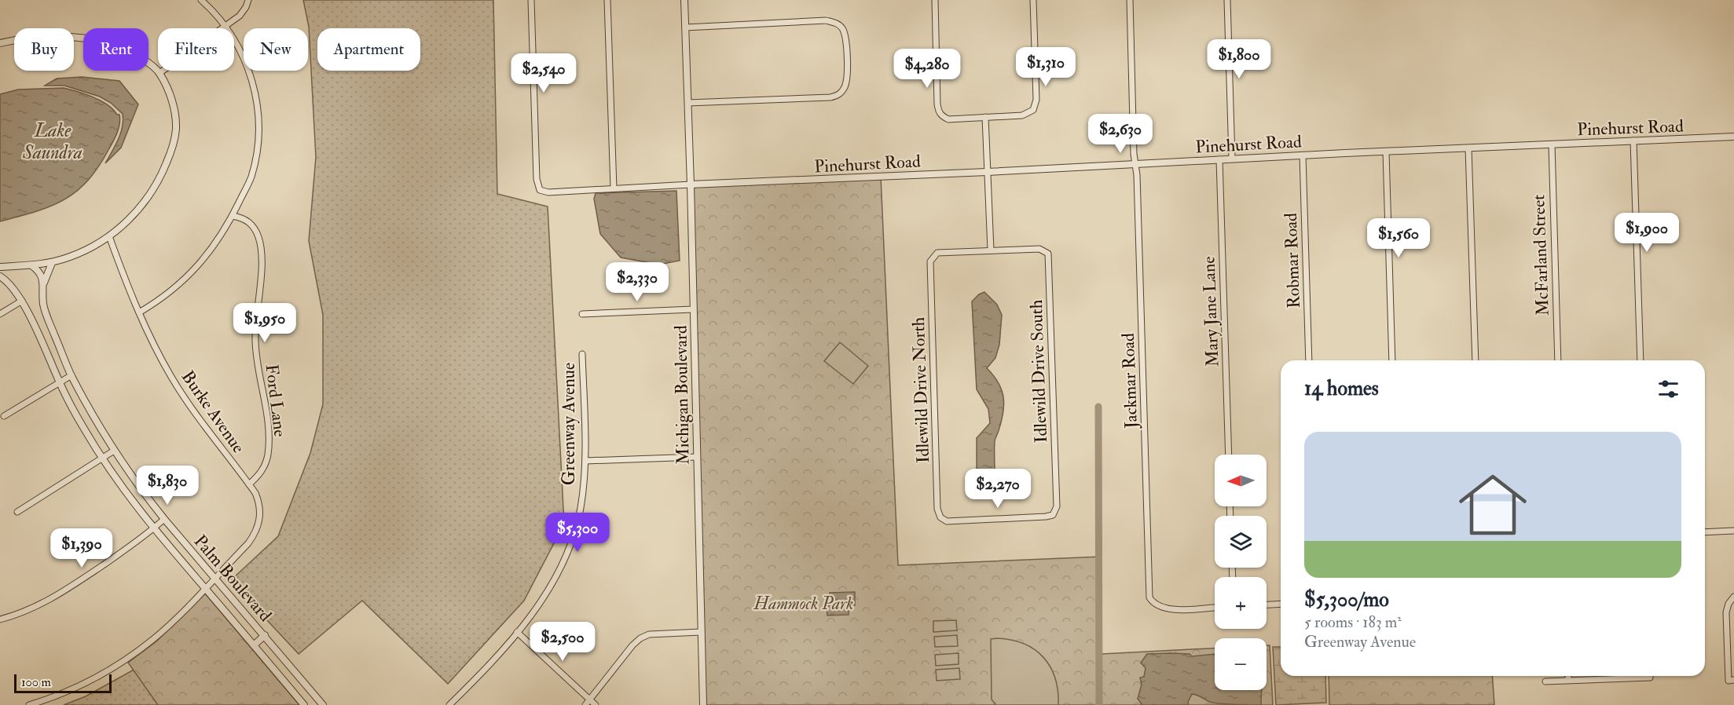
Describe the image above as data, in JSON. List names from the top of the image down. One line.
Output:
{"streets":{"street":["Pinehurst Road","McFarland Street","Robmar Road","Mary Jane Lane","Idlewild Drive South","Jackmar Road","Idlewild Drive North","Michigan Boulevard","Ford Lane","Burke Avenue","Greenway Avenue","Palm Boulevard"]},"crossings":[["Pinehurst Road","McFarland Street"],["Pinehurst Road","Robmar Road"],["Pinehurst Road","Mary Jane Lane"],["Pinehurst Road","Jackmar Road"],["Pinehurst Road","Michigan Boulevard"],["Idlewild Drive South","Idlewild Drive North"],["Ford Lane","Burke Avenue"],["Burke Avenue","Palm Boulevard"]],"water":["Lake Saundra"],"parks":["Hammock Park"],"scale_bar":"100 m","north":"left","page":{"chip":["Buy","Rent","Filters","New","Apartment"],"price":["$1,800","$1,310","$4,280","$2,540","$2,630","$1,900","$1,560","$2,330","$1,950","$1,830","$2,270","$5,300","$1,390","$2,500"],"heading":"14 homes","list":[{"name":"$5,300/mo","note":"5 rooms · 183 m² · Greenway Avenue"}],"map_buttons":["+","−"],"scale":"100 m"}}
